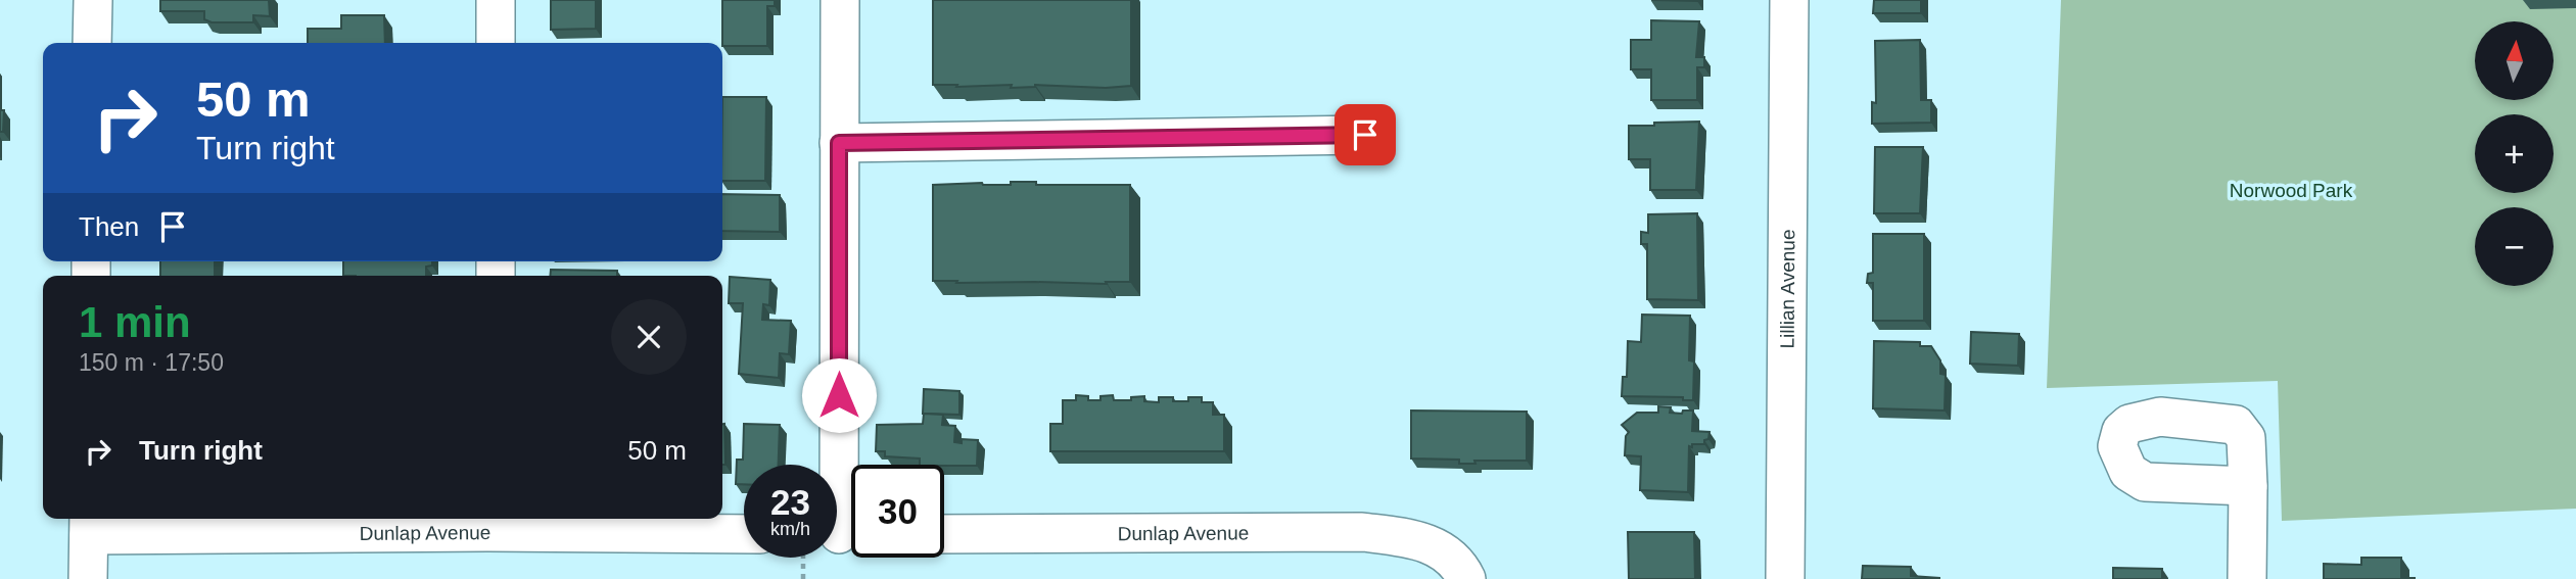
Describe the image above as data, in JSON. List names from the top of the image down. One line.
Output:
{"streets":{"street":["Lillian Avenue","Dunlap Avenue"]},"parks":["Norwood Park"],"north":"top","page":{"map_buttons":["+","−"],"turn":["50 m","Turn right"],"then":"Then","heading":["1 min","150 m · 17:50"],"list":[{"name":"Turn right","value":"50 m"}],"speed":"23 km/h","limit":"30"}}
